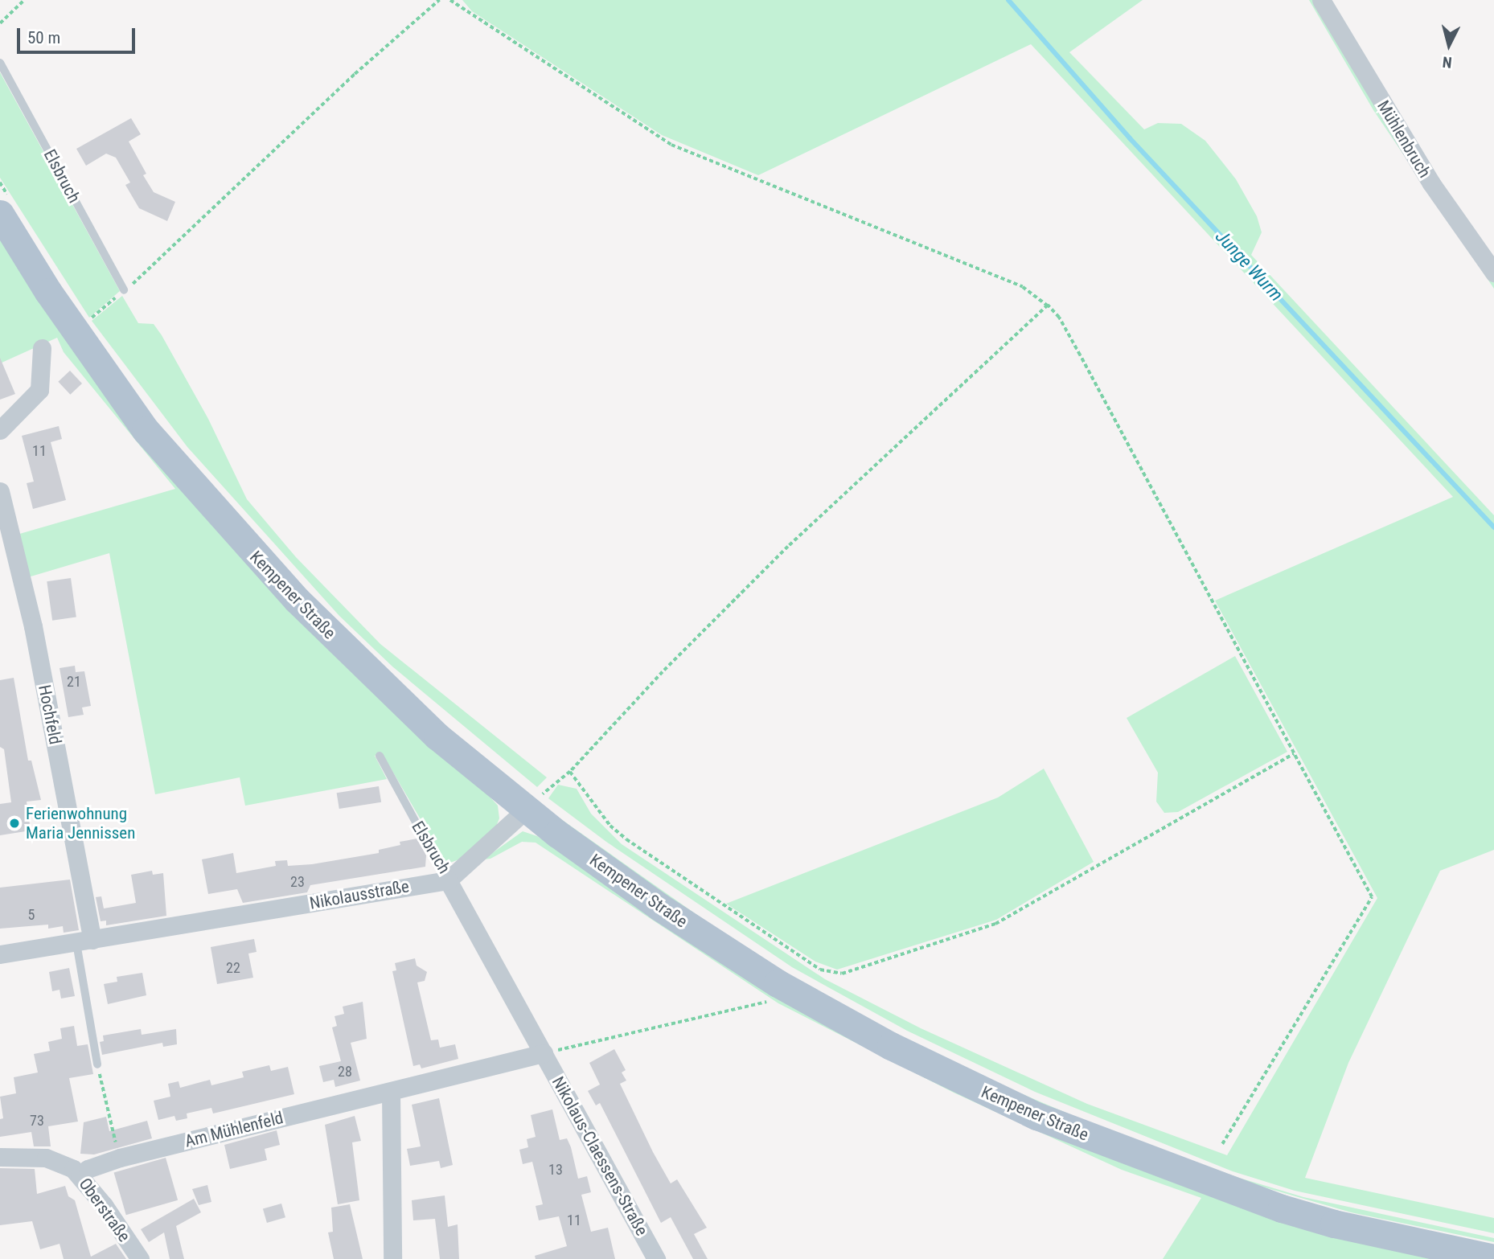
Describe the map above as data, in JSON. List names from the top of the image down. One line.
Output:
{"streets":{"main road":["Kempener Straße"],"street":["Mühlenbruch","Elsbruch","Hochfeld","Nikolausstraße","Am Mühlenfeld","Nikolaus-Claessens-Straße","Oberstraße"]},"crossings":[["Elsbruch","Kempener Straße"],["Elsbruch","Nikolausstraße"],["Hochfeld","Nikolausstraße"],["Am Mühlenfeld","Nikolaus-Claessens-Straße"],["Am Mühlenfeld","Oberstraße"]],"water":["Junge Wurm"],"places":["Ferienwohnung Maria Jennissen"],"house_numbers":["11","21","23","5","22","28","73","13","11"],"scale_bar":"50 m","north":"bottom"}
